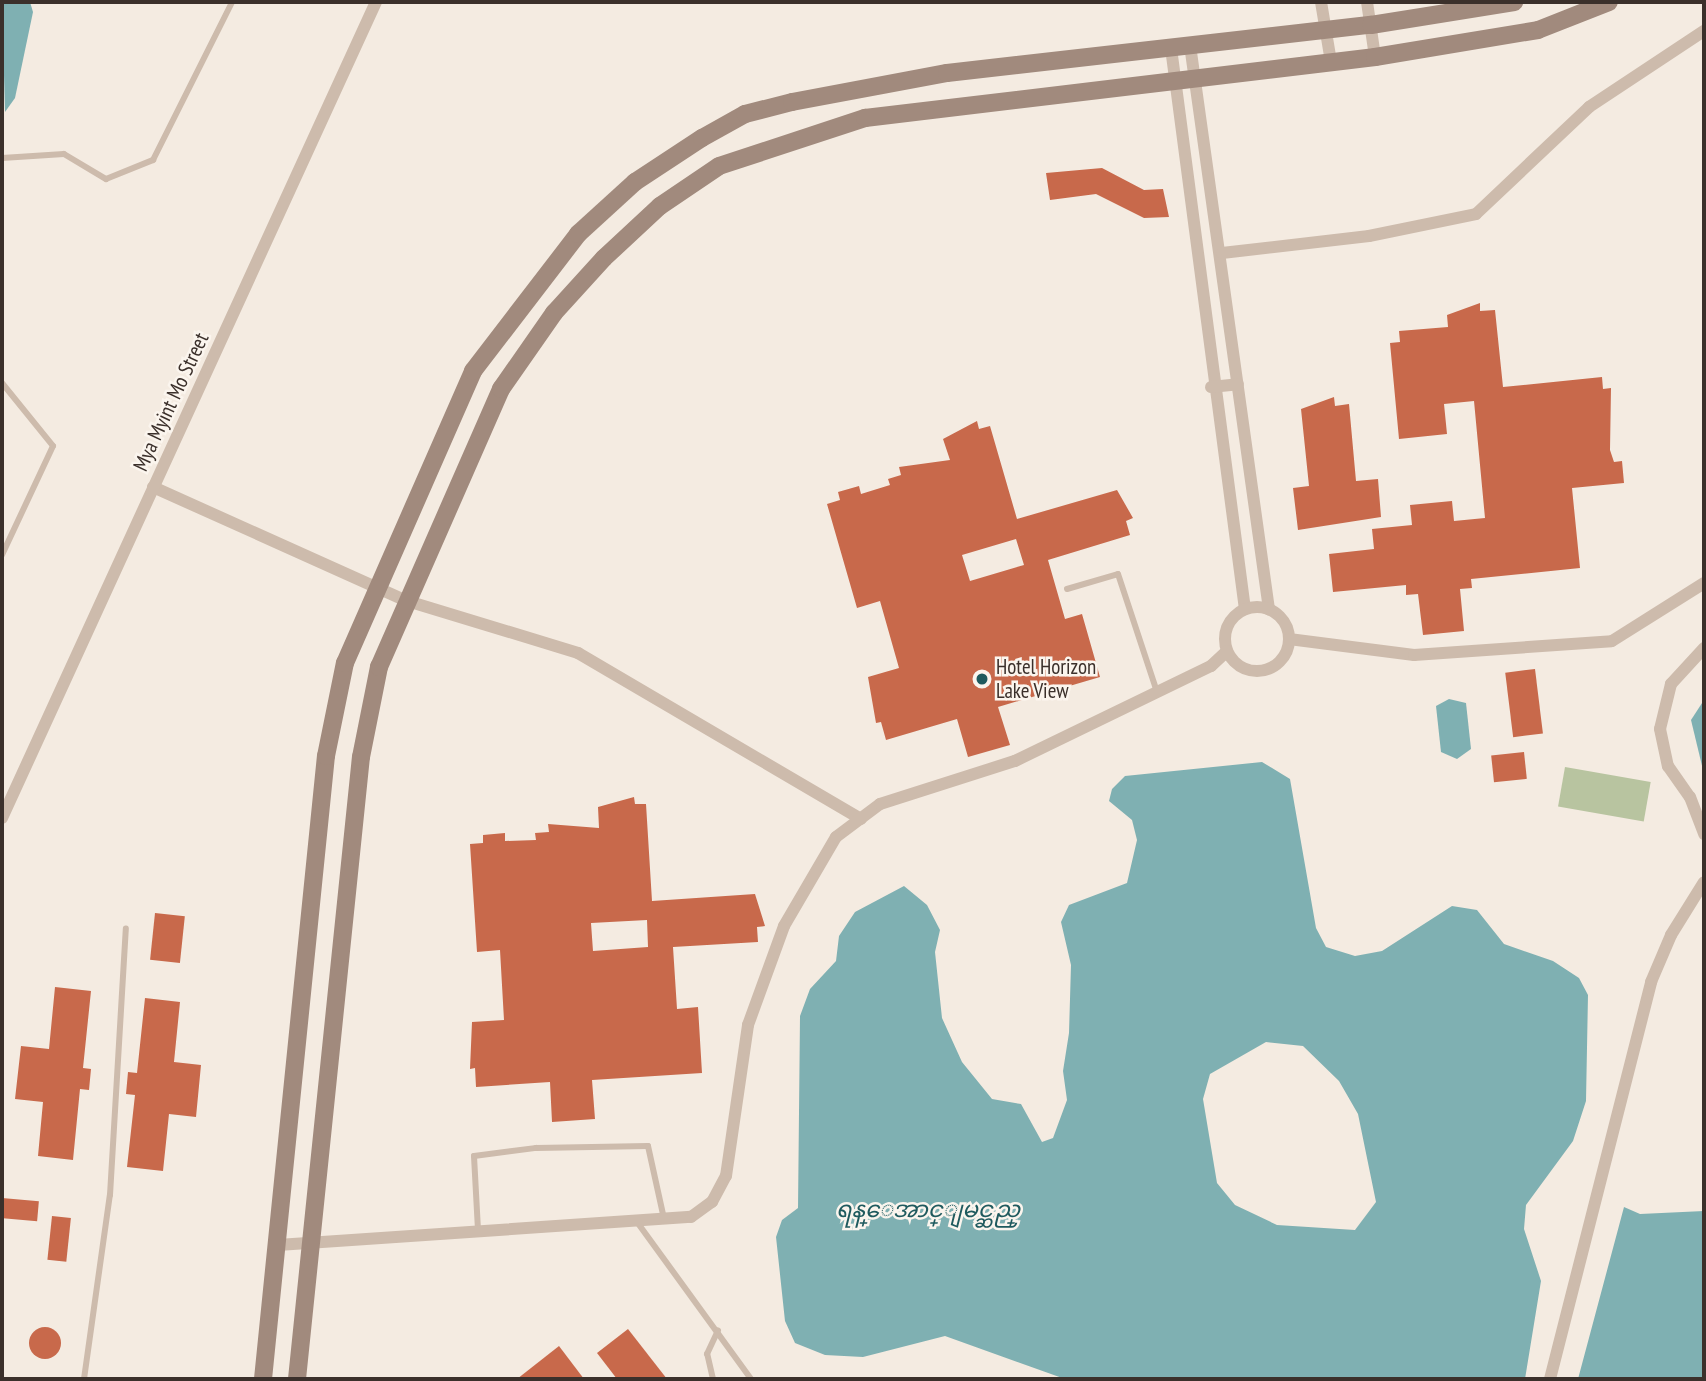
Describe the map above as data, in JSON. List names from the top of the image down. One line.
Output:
{"streets":{"street":["Mya Myint Mo Street"]},"water":["ရန္ေအာင္ျမင္ဆည္"],"places":["Hotel Horizon Lake View"]}
